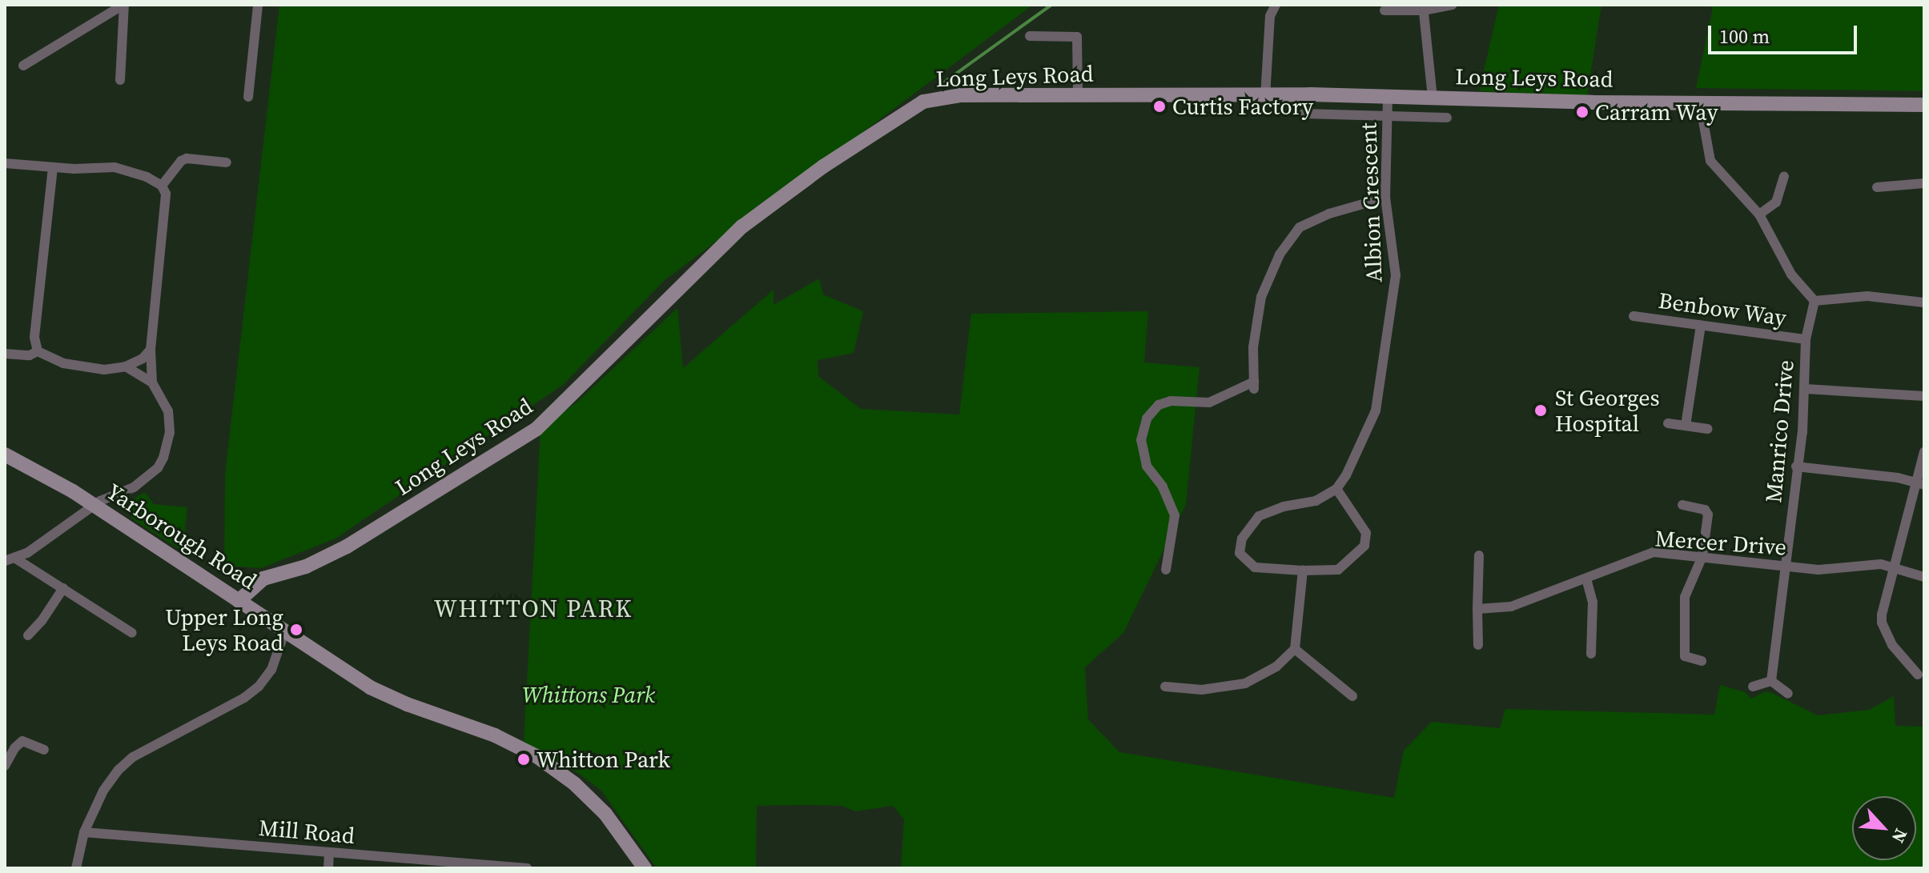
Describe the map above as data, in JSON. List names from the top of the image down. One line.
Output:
{"streets":{"street":["Long Leys Road","Albion Crescent","Benbow Way","Manrico Drive","Yarborough Road","Mercer Drive","Mill Road"]},"crossings":[["Long Leys Road","Albion Crescent"],["Long Leys Road","Yarborough Road"],["Benbow Way","Manrico Drive"],["Manrico Drive","Mercer Drive"]],"districts":["WHITTON PARK"],"parks":["Whittons Park"],"places":["Curtis Factory","Carram Way","St Georges Hospital","Upper Long Leys Road","Whitton Park"],"scale_bar":"100 m","north":"bottom right"}
